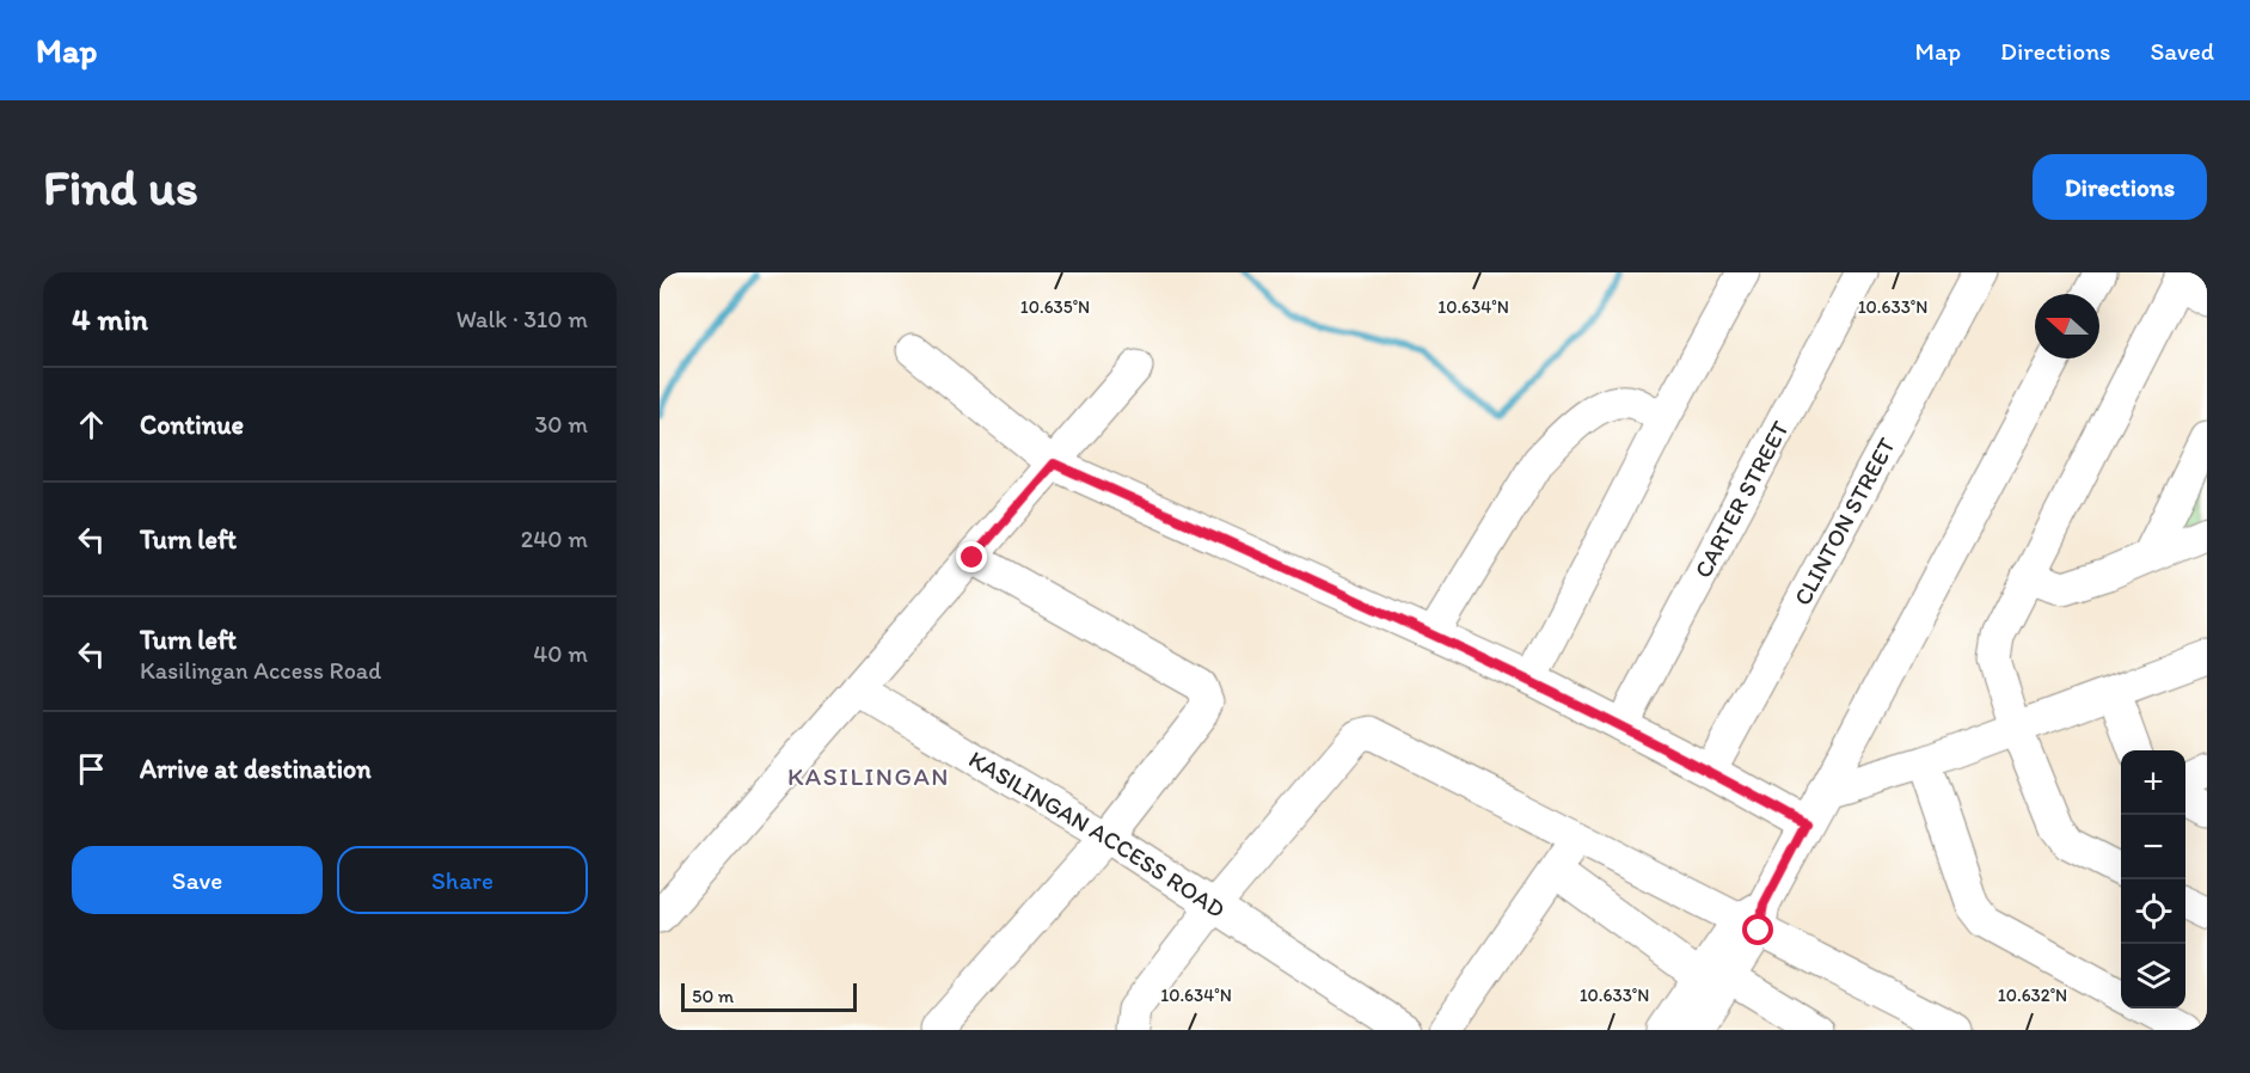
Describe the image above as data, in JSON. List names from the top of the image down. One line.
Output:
{"streets":{"street":["CARTER STREET","CLINTON STREET","KASILINGAN ACCESS ROAD"]},"districts":["KASILINGAN"],"scale_bar":"50 m","north":"left","page":{"header":"Map","nav":["Map","Directions","Saved"],"buttons":["Directions",["Save","Share"]],"title":"Find us","heading":["4 min","Walk · 310 m"],"list":[["Continue","30 m"],["Turn left","240 m"],["Turn left","Kasilingan Access Road","40 m"],"Arrive at destination"],"map_buttons":["+","−"],"scale":"50 m"},"coordinates":["10.635°N","10.634°N","10.633°N","10.632°N"]}
